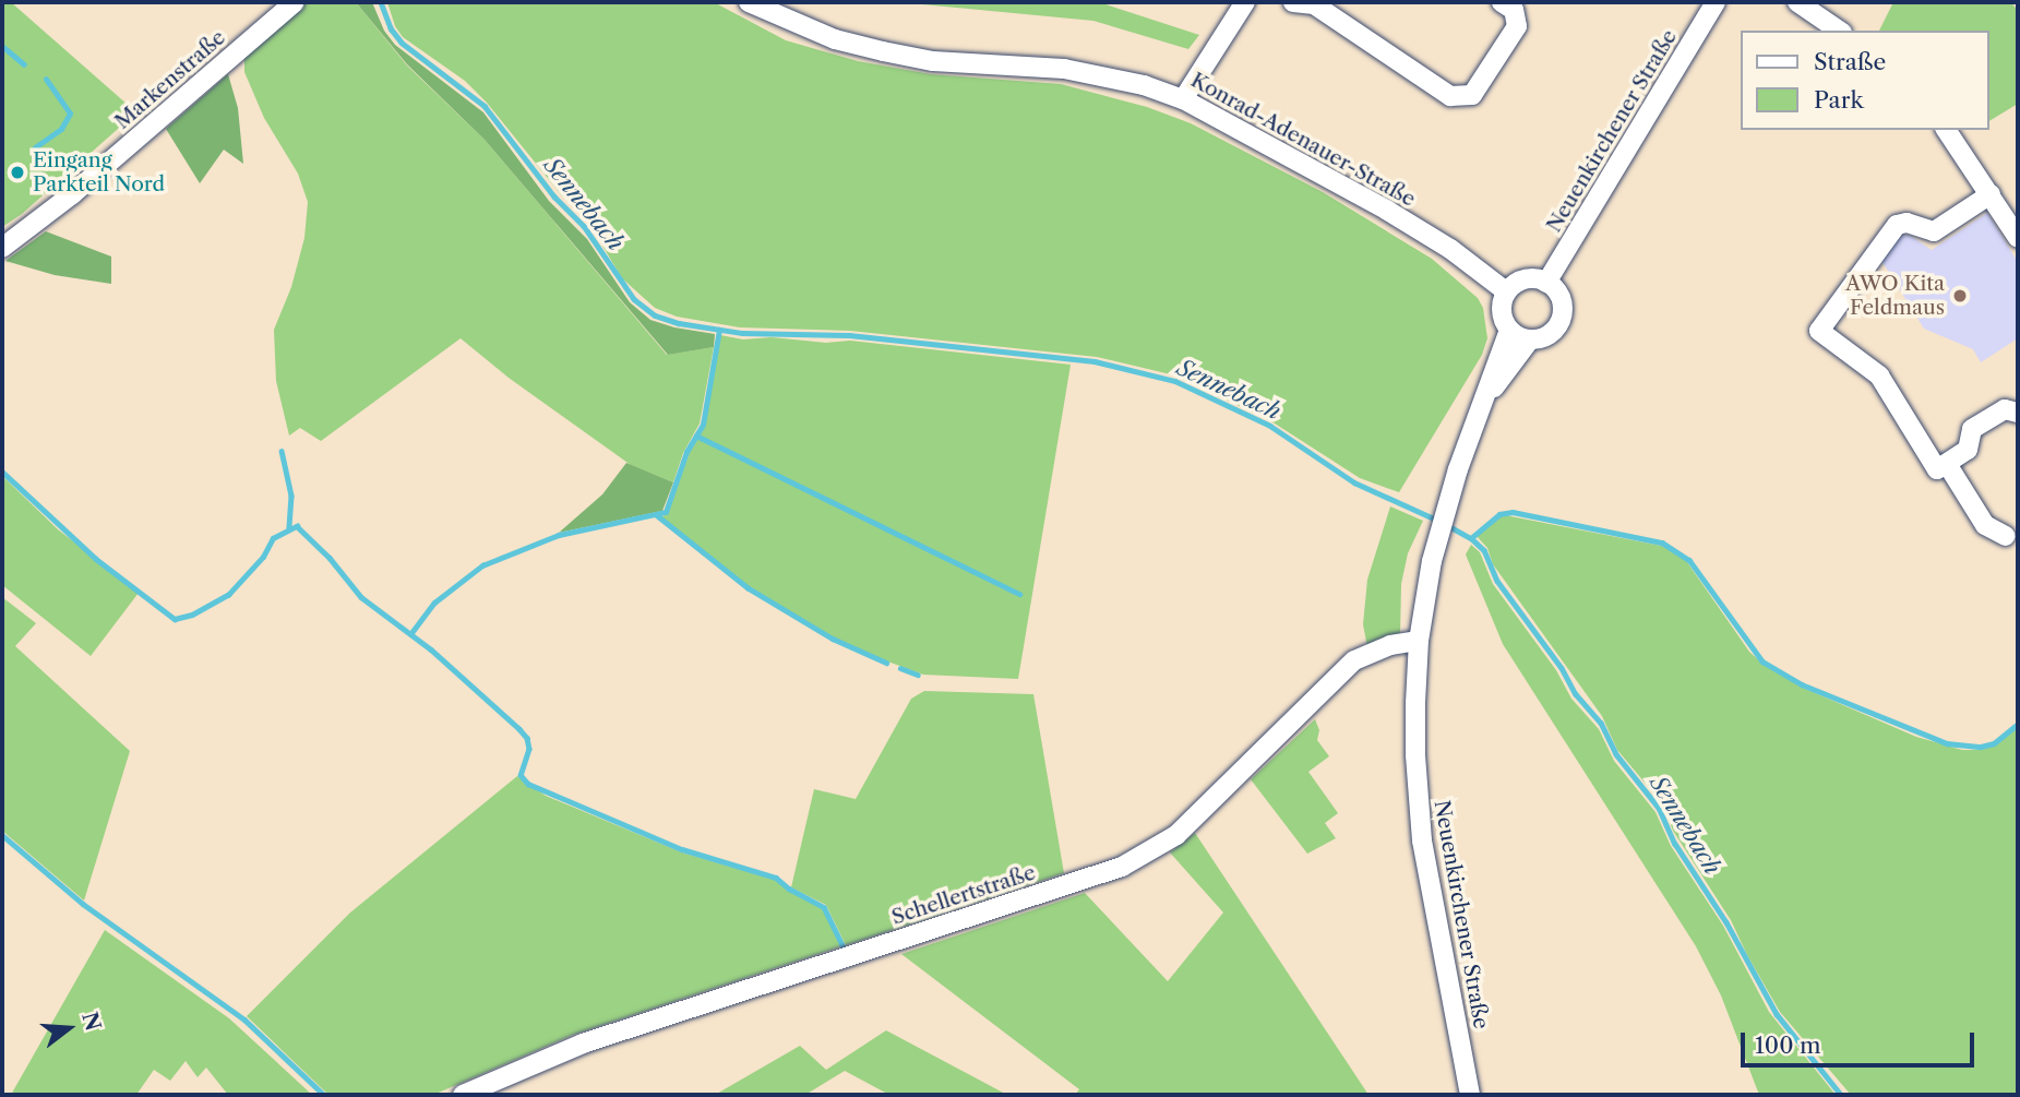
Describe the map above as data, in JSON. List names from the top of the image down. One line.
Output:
{"streets":{"street":["Markenstraße","Neuenkirchener Straße","Konrad-Adenauer-Straße","Schellertstraße"]},"crossings":[["Neuenkirchener Straße","Konrad-Adenauer-Straße"],["Neuenkirchener Straße","Schellertstraße"]],"water":["Sennebach"],"places":["Eingang Parkteil Nord","AWO Kita Feldmaus"],"legend":["Straße","Park"],"scale_bar":"100 m","north":"right"}
